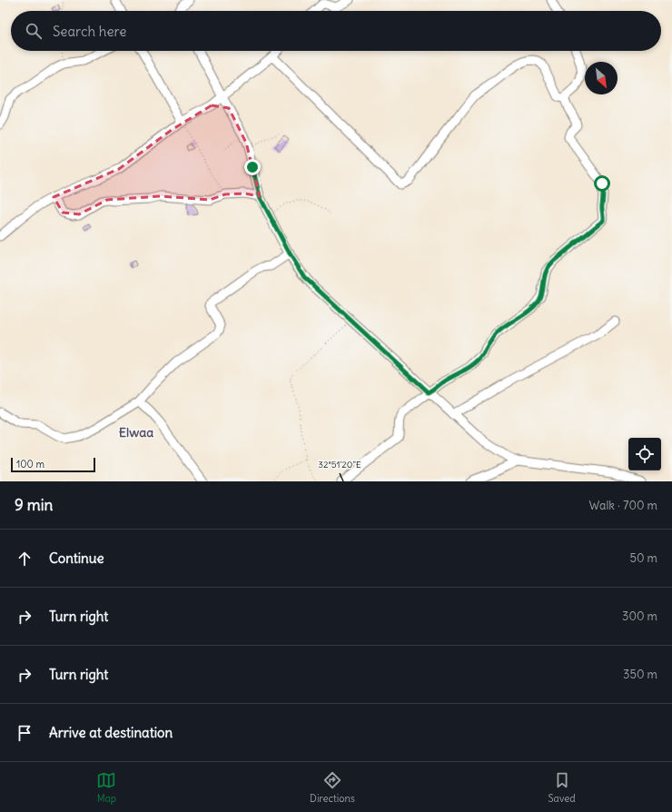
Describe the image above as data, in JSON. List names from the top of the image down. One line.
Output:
{"districts":["Elwaa"],"scale_bar":"100 m","north":"bottom right","page":{"search":"Search here","scale":"100 m","heading":["9 min","Walk · 700 m"],"list":[["Continue","50 m"],["Turn right","300 m"],["Turn right","350 m"],"Arrive at destination"],"nav":["Map","Directions","Saved"]},"coordinates":["32°51'20\"E"]}
